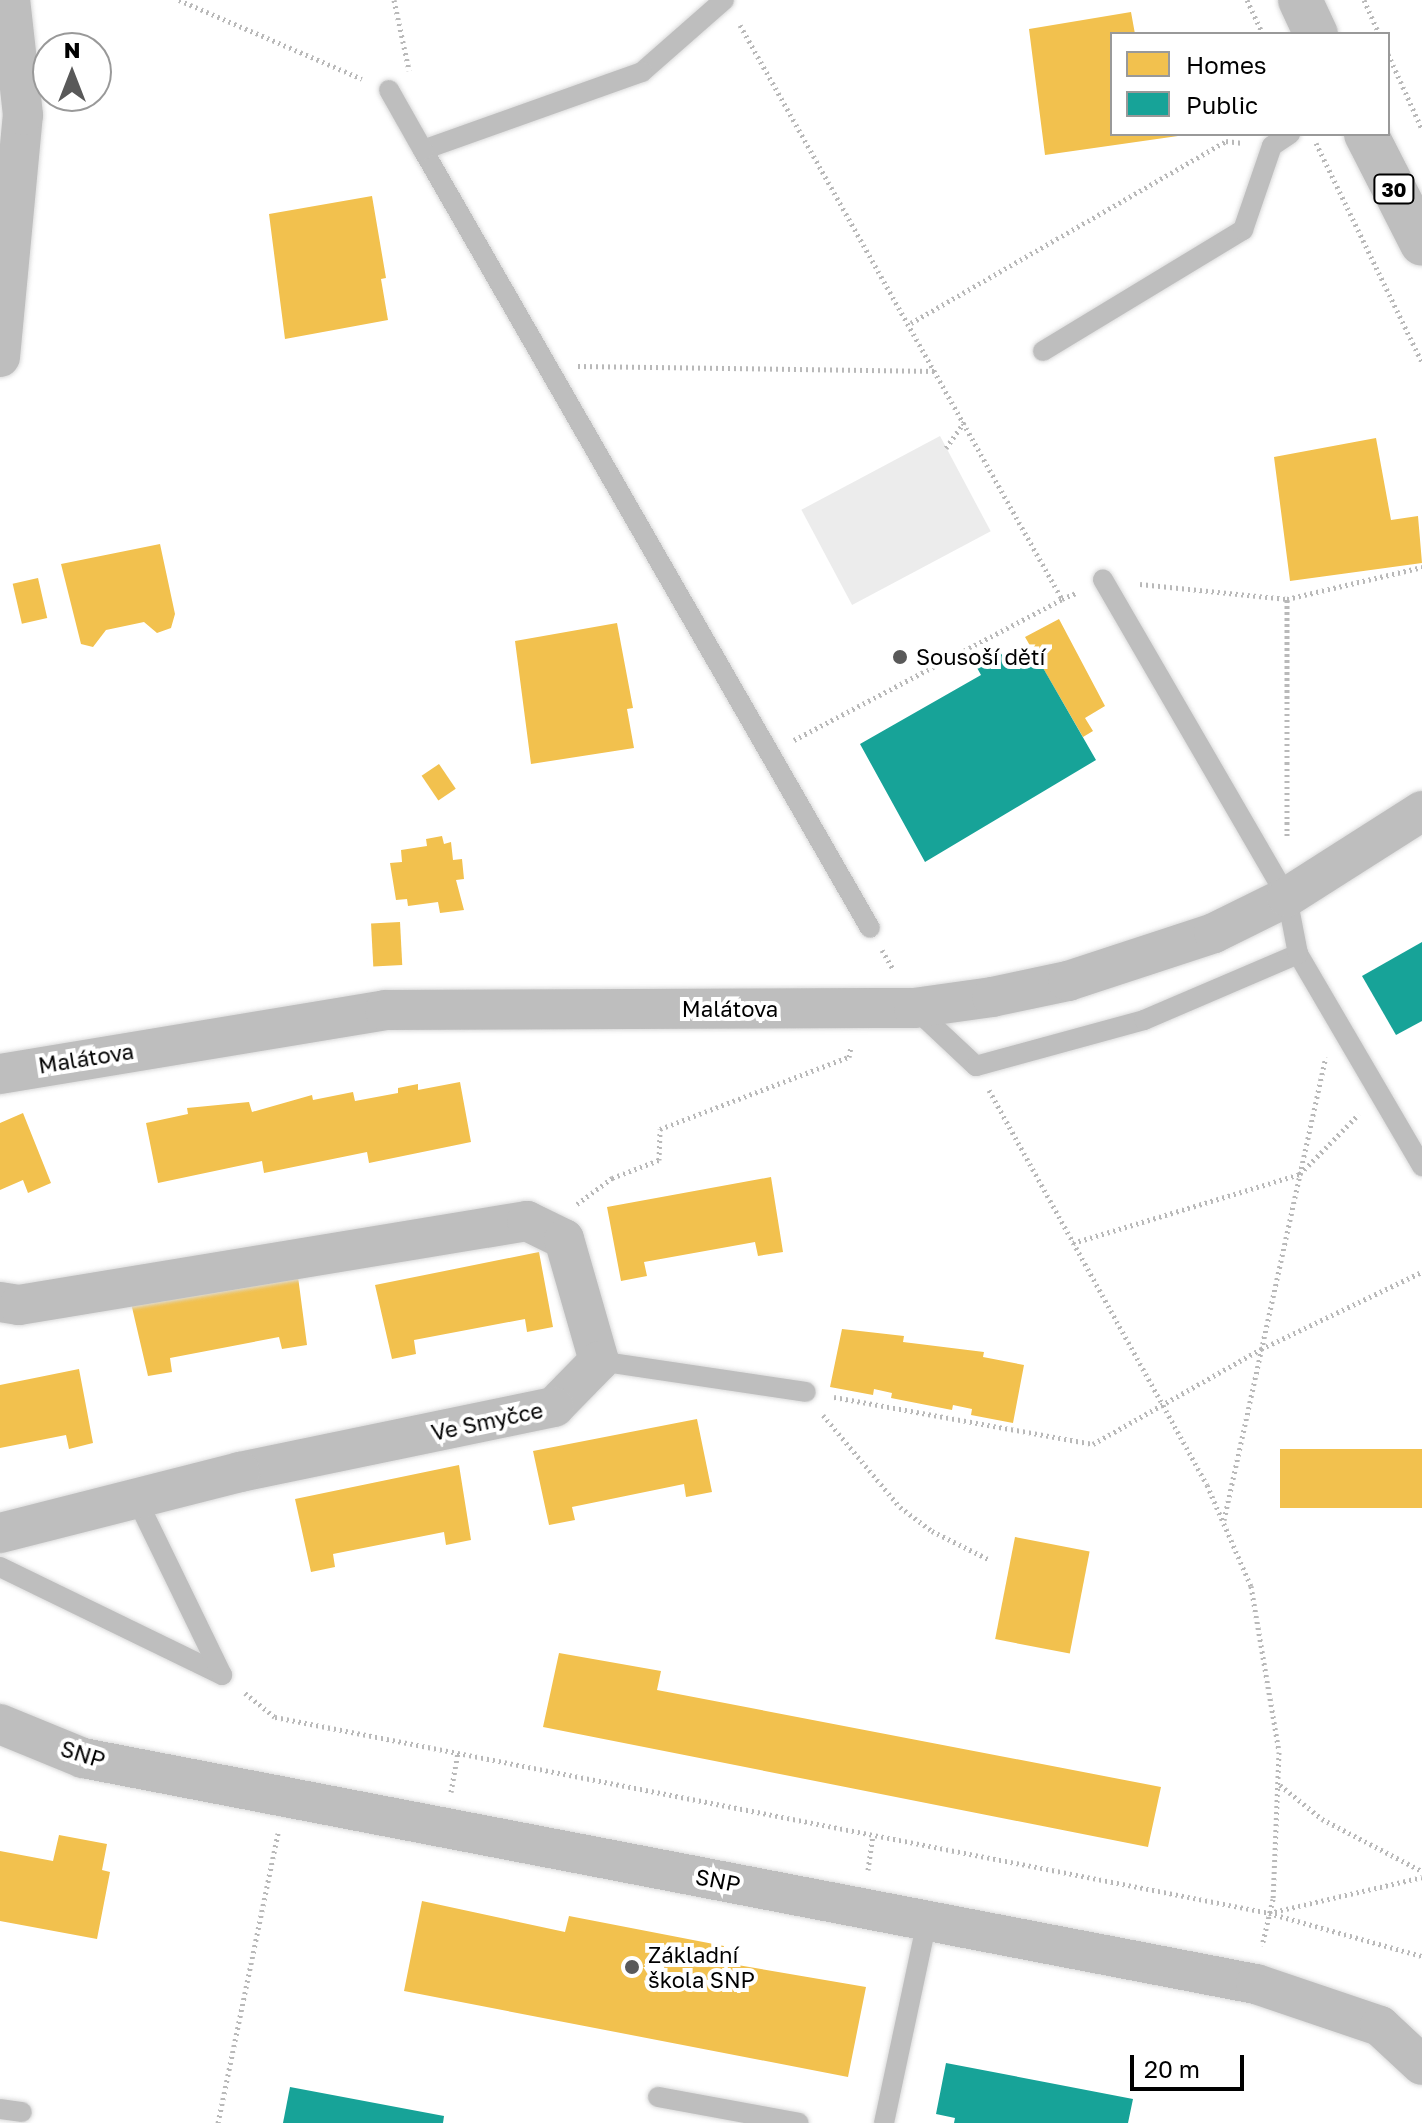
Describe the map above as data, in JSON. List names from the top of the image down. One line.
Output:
{"streets":{"main road":["30"],"street":["Malátova","Ve Smyčce","SNP"]},"places":["Sousoší dětí","Základní škola SNP"],"legend":["Homes","Public"],"scale_bar":"20 m","north":"top"}
